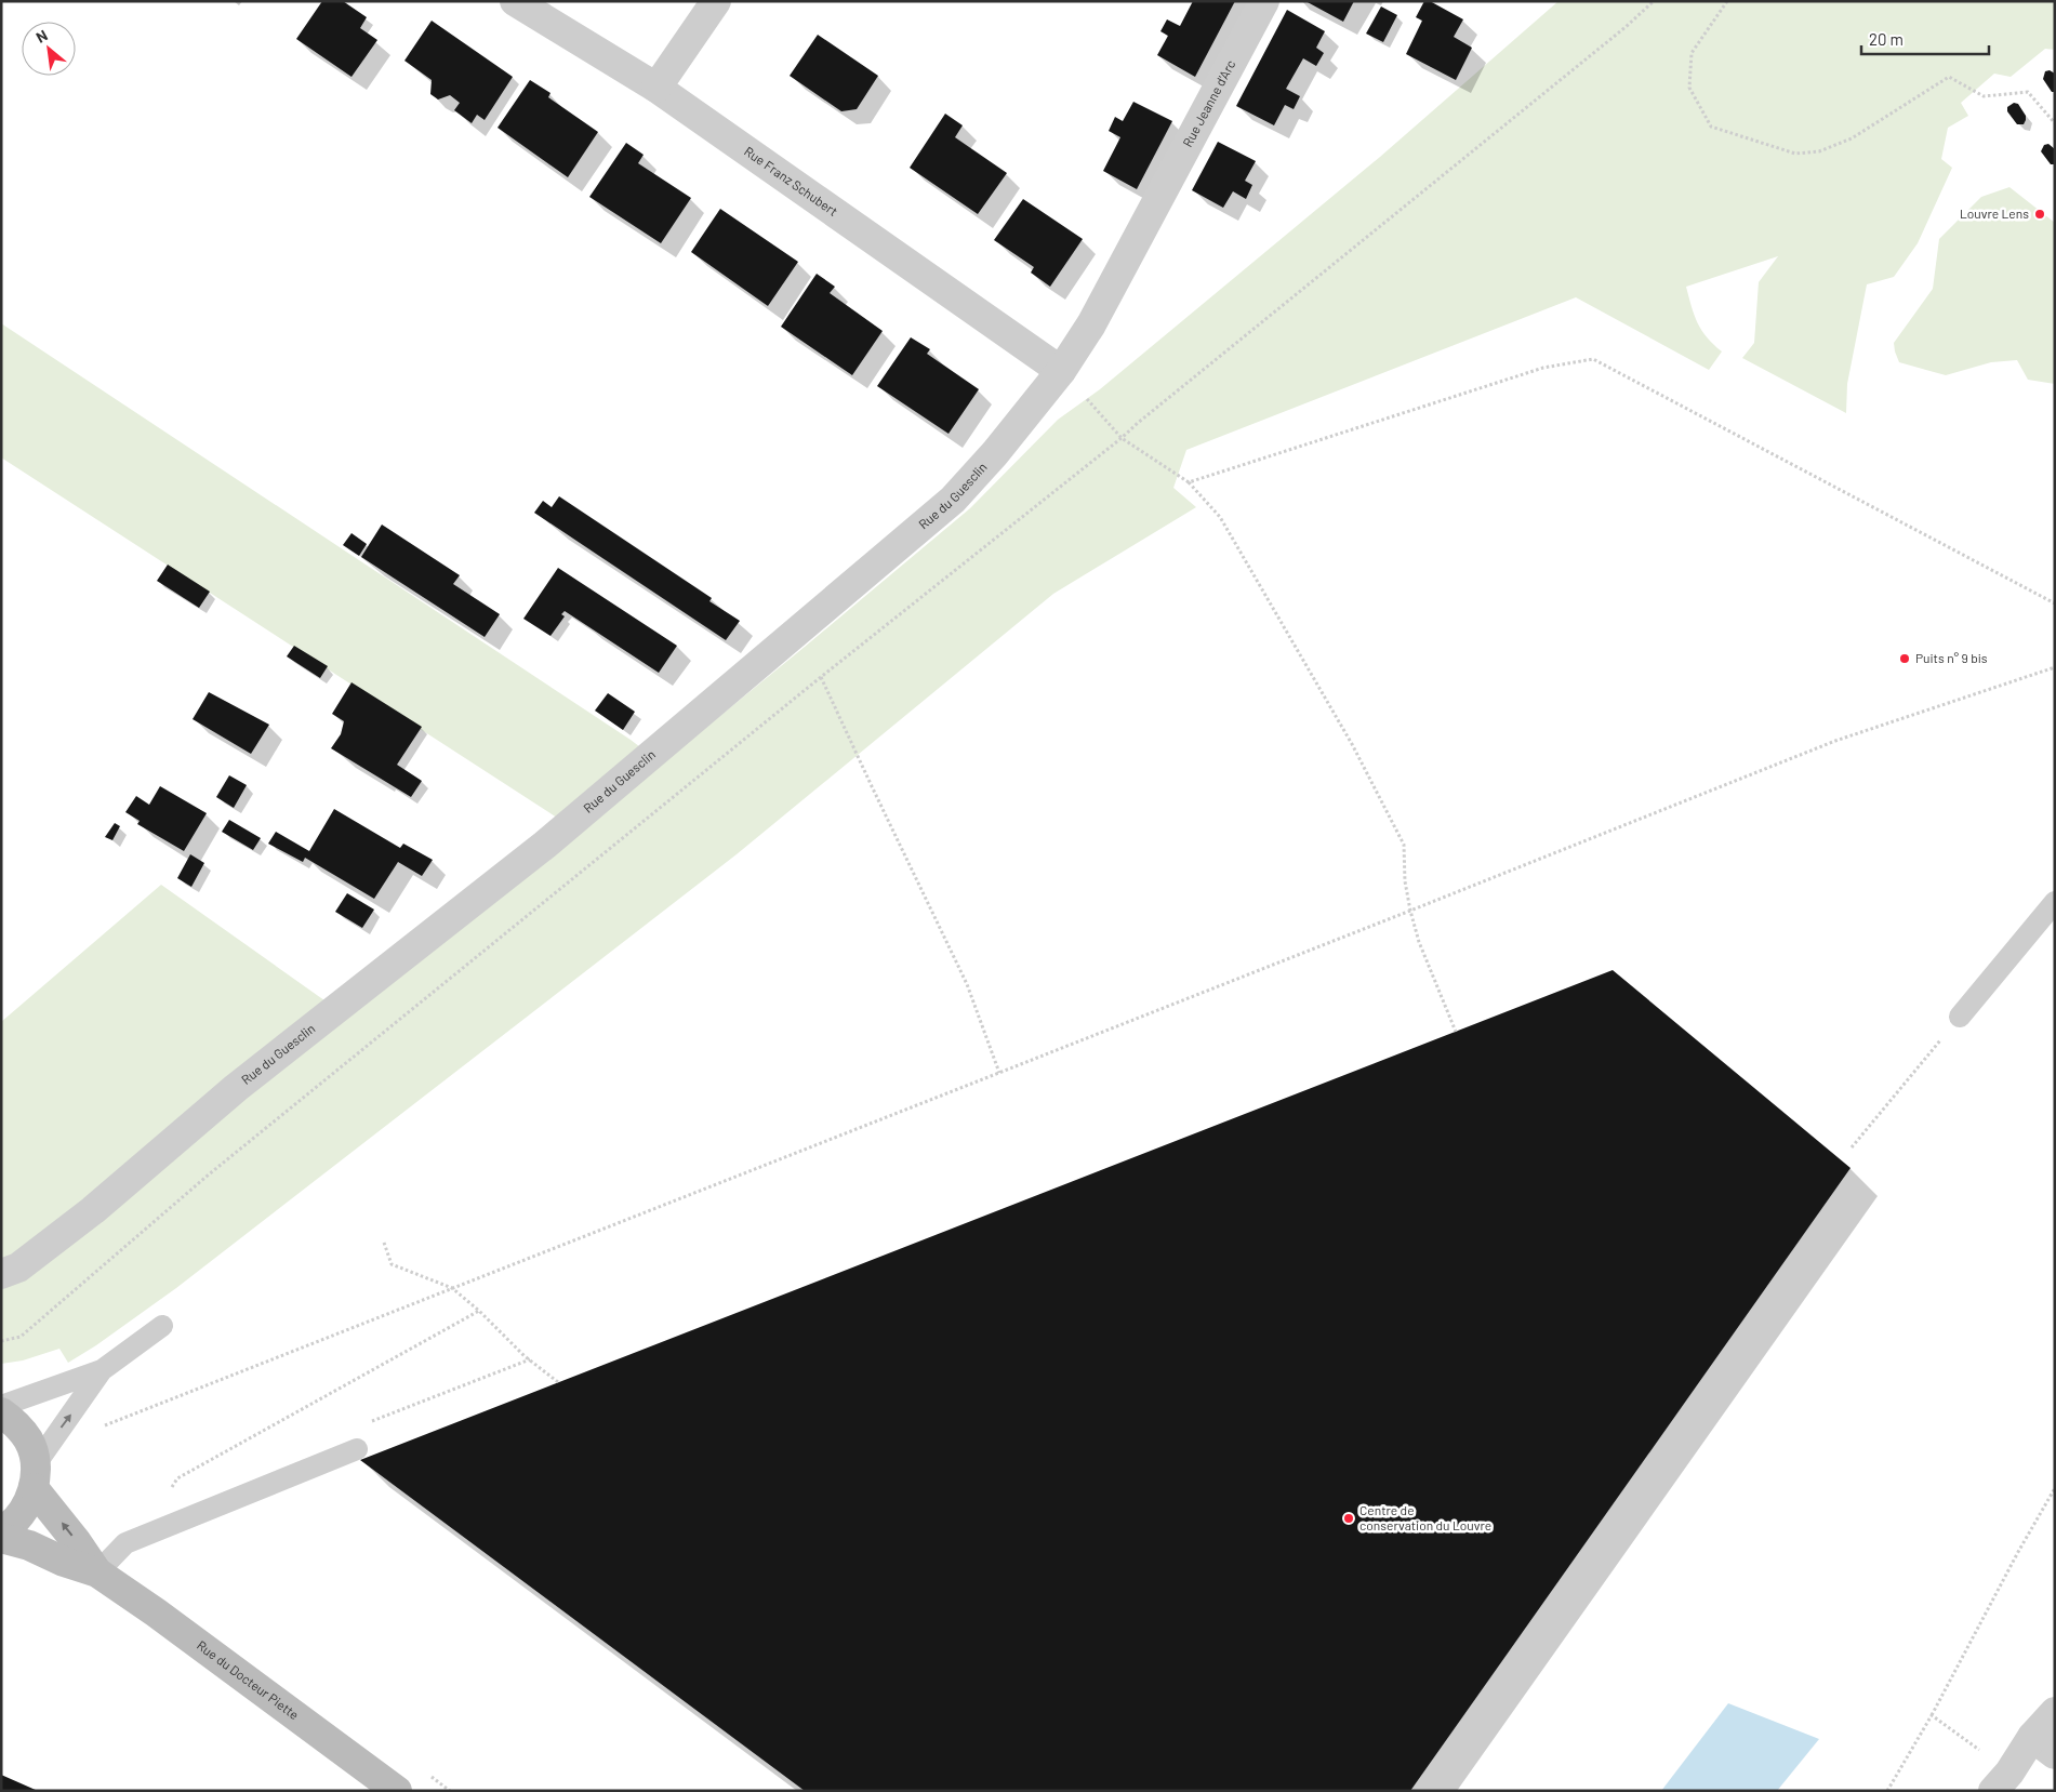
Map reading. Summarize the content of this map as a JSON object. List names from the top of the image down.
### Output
{
  "streets": {
    "street": [
      "Rue Jeanne d'Arc",
      "Rue Franz Schubert",
      "Rue du Guesclin",
      "Rue du Docteur Piette"
    ]
  },
  "crossings": [
    ["Rue Jeanne d'Arc", "Rue du Guesclin"],
    ["Rue Franz Schubert", "Rue du Guesclin"]
  ],
  "places": ["Louvre Lens", "Puits n° 9 bis", "Centre de conservation du Louvre"],
  "scale_bar": "20 m",
  "north": "top left"
}
